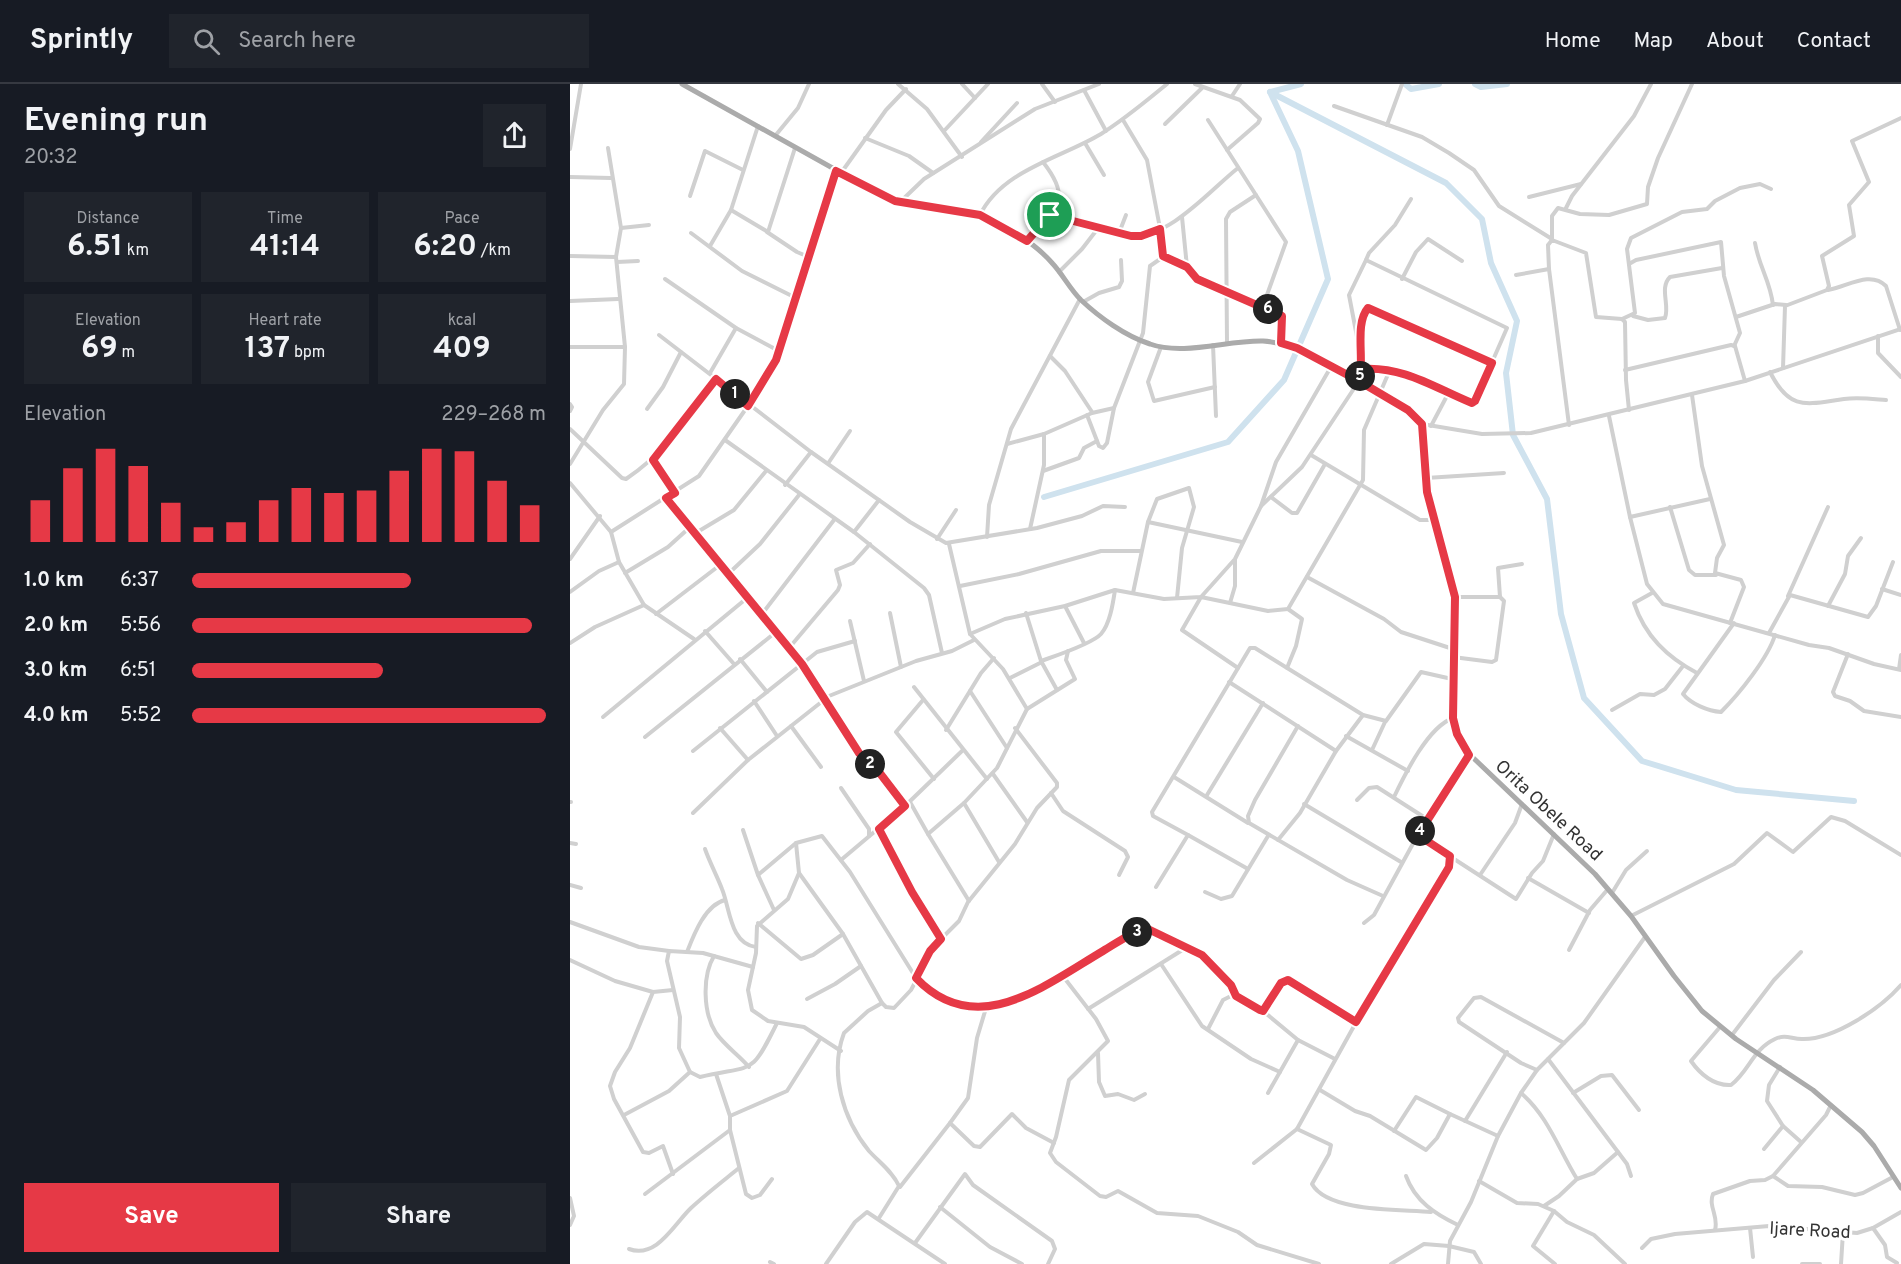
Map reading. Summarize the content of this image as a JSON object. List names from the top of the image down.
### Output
{
  "streets": {
    "main road": ["Orita Obele Road"],
    "street": ["Ijare Road"]
  },
  "page": {
    "header": "Sprintly",
    "search": "Search here",
    "nav": [
      "Home",
      "Map",
      "About",
      "Contact"
    ],
    "heading": ["Evening run", "20:32"],
    "stats": [
      ["Distance", "6.51 km"],
      ["Time", "41:14"],
      ["Pace", "6:20 /km"],
      ["Elevation", "69 m"],
      ["Heart rate", "137 bpm"],
      ["kcal", "409"]
    ],
    "pins": [
      "6",
      "5",
      "1",
      "2",
      "4",
      "3"
    ],
    "chart": ["Elevation", "229–268 m"],
    "list": [
      {
        "name": "1.0 km",
        "note": "6:37"
      },
      {
        "name": "2.0 km",
        "note": "5:56"
      },
      {
        "name": "3.0 km",
        "note": "6:51"
      },
      {
        "name": "4.0 km",
        "note": "5:52"
      }
    ],
    "buttons": ["Save", "Share"]
  }
}
